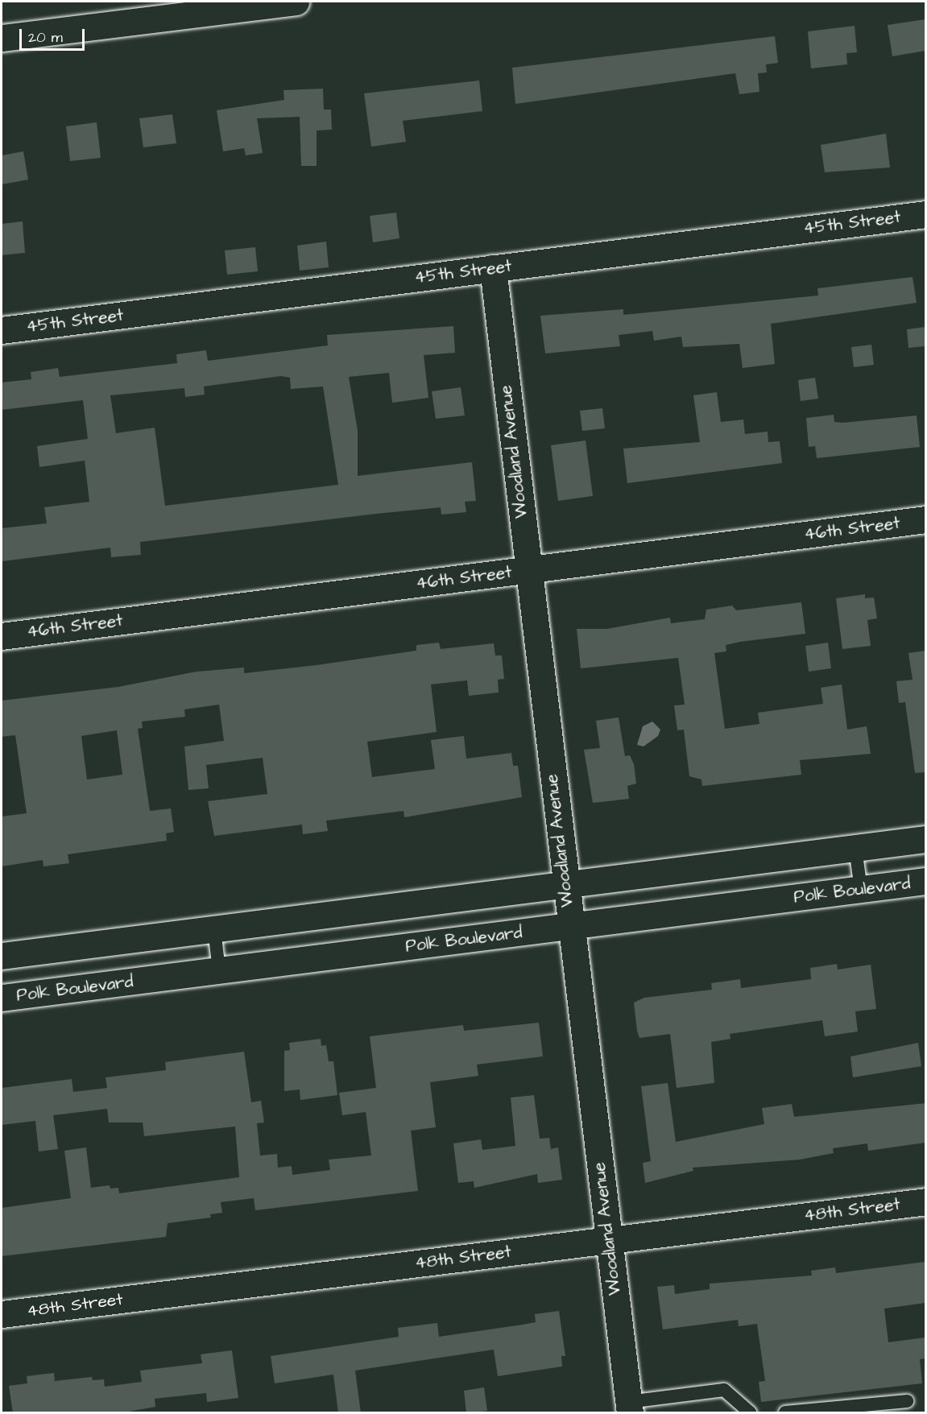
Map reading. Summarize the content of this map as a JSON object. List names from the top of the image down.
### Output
{
  "streets": {
    "street": [
      "45th Street",
      "Woodland Avenue",
      "46th Street",
      "Polk Boulevard",
      "48th Street"
    ]
  },
  "crossings": [
    ["45th Street", "Woodland Avenue"],
    ["Woodland Avenue", "46th Street"],
    ["Woodland Avenue", "Polk Boulevard"],
    ["Woodland Avenue", "48th Street"]
  ],
  "scale_bar": "20 m"
}
